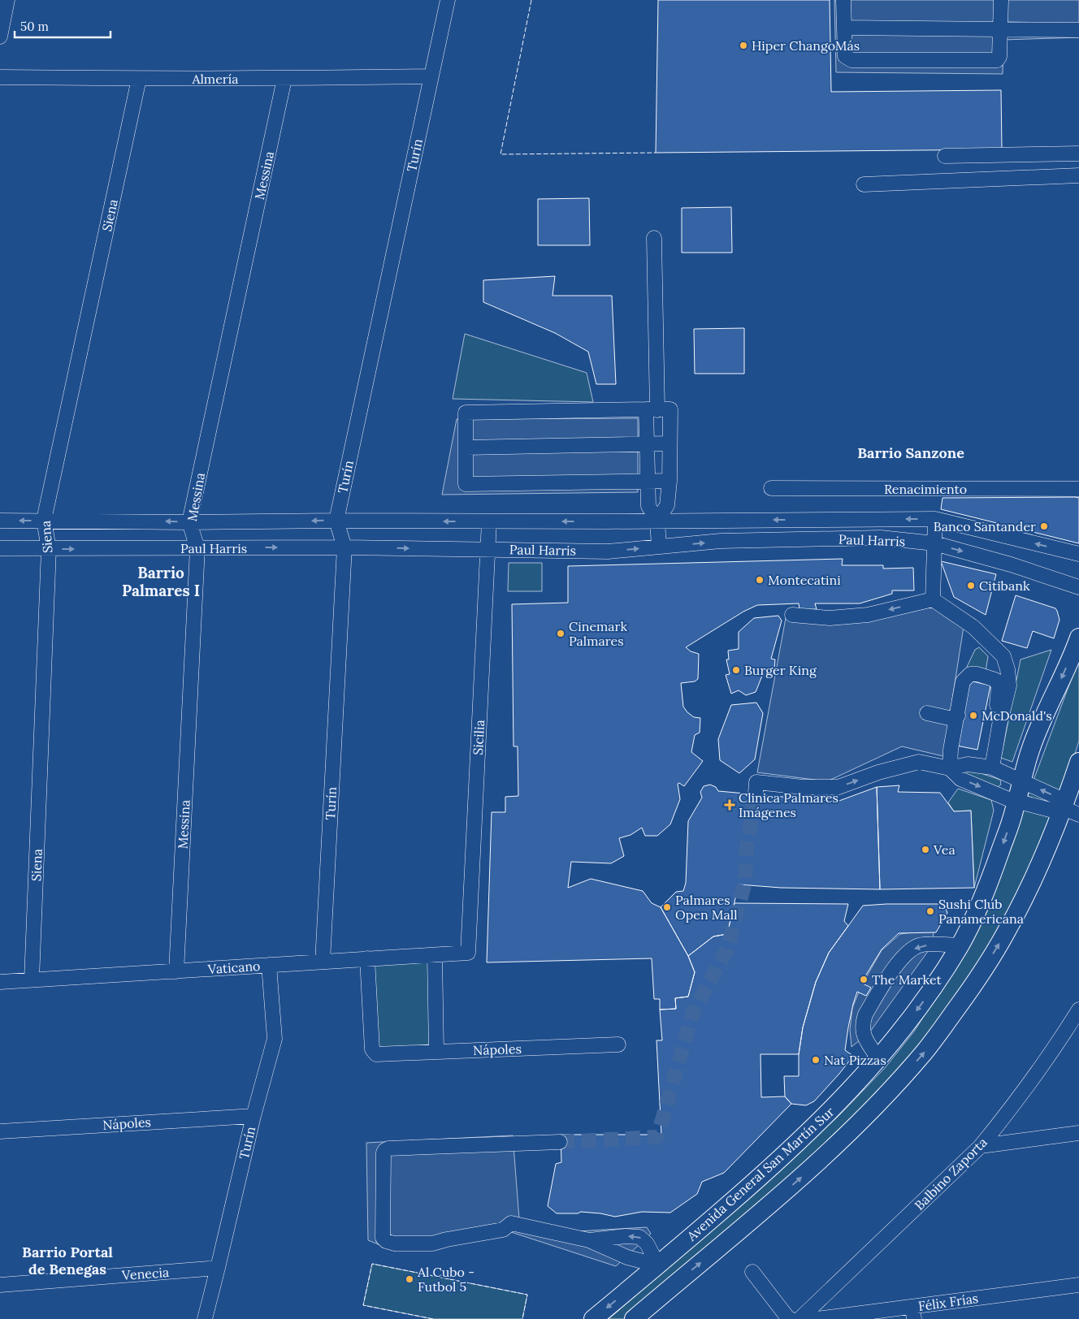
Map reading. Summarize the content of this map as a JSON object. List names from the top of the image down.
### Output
{
  "streets": {
    "main road": ["Avenida General San Martín Sur"],
    "street": [
      "Almería",
      "Turín",
      "Messina",
      "Siena",
      "Renacimiento",
      "Paul Harris",
      "Sicilia",
      "Vaticano",
      "Nápoles",
      "Balbino Zaporta",
      "Venecia",
      "Félix Frías"
    ]
  },
  "crossings": [
    ["Almería", "Turín"],
    ["Almería", "Messina"],
    ["Almería", "Siena"],
    ["Turín", "Paul Harris"],
    ["Turín", "Vaticano"],
    ["Turín", "Nápoles"],
    ["Turín", "Venecia"],
    ["Messina", "Paul Harris"],
    ["Messina", "Vaticano"],
    ["Siena", "Paul Harris"],
    ["Siena", "Vaticano"],
    ["Paul Harris", "Sicilia"],
    ["Sicilia", "Vaticano"],
    ["Vaticano", "Nápoles"]
  ],
  "districts": ["Barrio Sanzone", "Barrio Palmares I", "Barrio Portal de Benegas"],
  "places": {
    "other": [
      "Hiper ChangoMás",
      "Banco Santander",
      "Montecatini",
      "Citibank",
      "Cinemark Palmares",
      "Burger King",
      "McDonald's",
      "Vea",
      "Palmares Open Mall",
      "Sushi Club Panamericana",
      "The Market",
      "Nat Pizzas",
      "Al Cubo - Futbol 5"
    ],
    "health": ["Clinica Palmares Imágenes"]
  },
  "scale_bar": "50 m"
}
